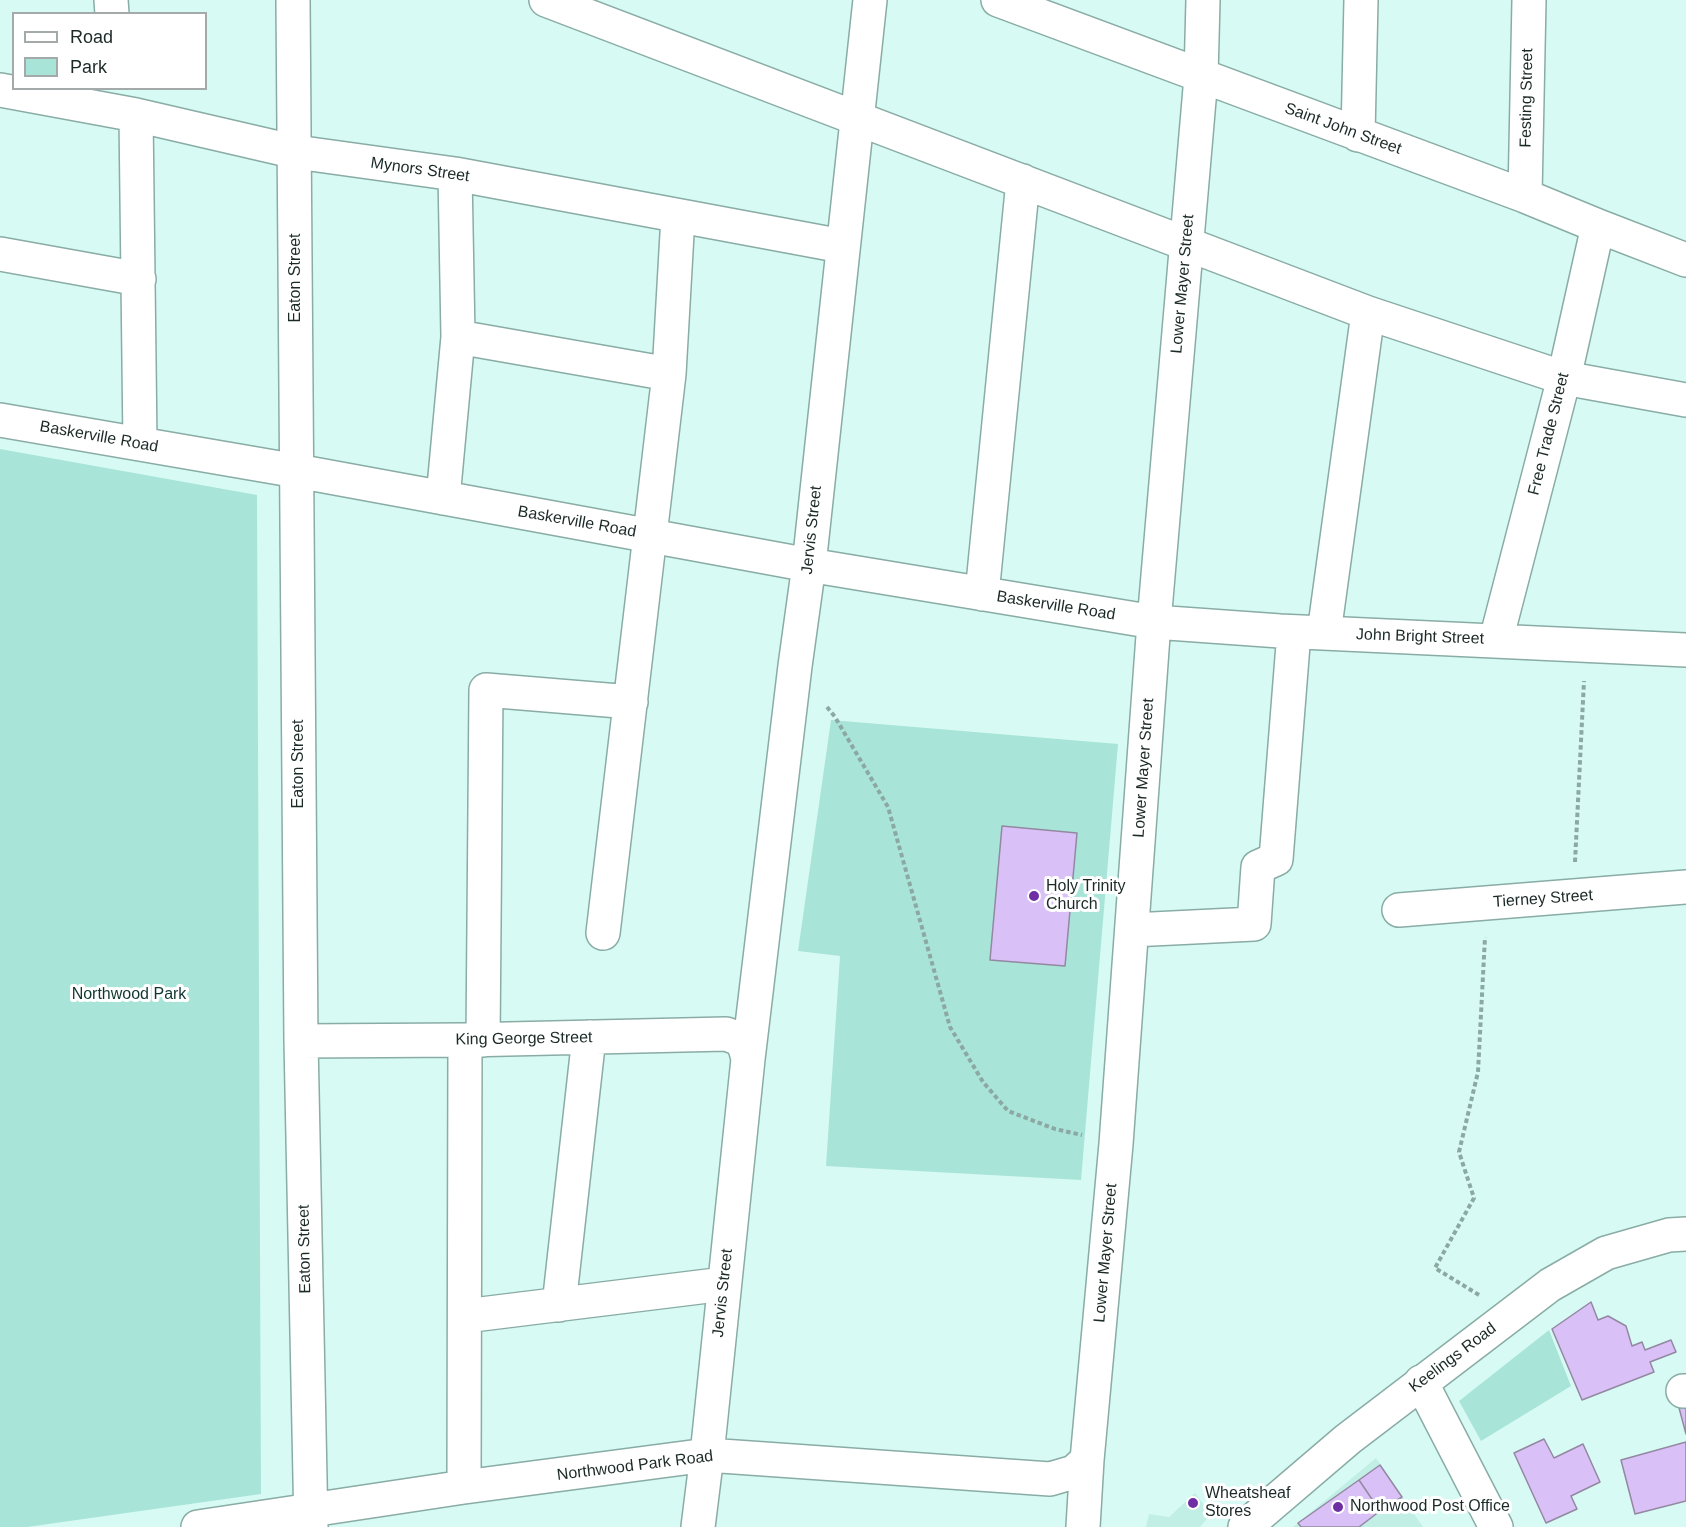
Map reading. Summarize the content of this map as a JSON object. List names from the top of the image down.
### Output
{
  "streets": {
    "street": [
      "Festing Street",
      "Saint John Street",
      "Mynors Street",
      "Eaton Street",
      "Lower Mayer Street",
      "Free Trade Street",
      "Baskerville Road",
      "Jervis Street",
      "John Bright Street",
      "Tierney Street",
      "King George Street",
      "Keelings Road",
      "Northwood Park Road"
    ]
  },
  "crossings": [
    ["Festing Street", "Saint John Street"],
    ["Saint John Street", "Lower Mayer Street"],
    ["Saint John Street", "Free Trade Street"],
    ["Mynors Street", "Eaton Street"],
    ["Mynors Street", "Jervis Street"],
    ["Eaton Street", "Baskerville Road"],
    ["Eaton Street", "King George Street"],
    ["Eaton Street", "Northwood Park Road"],
    ["Lower Mayer Street", "Baskerville Road"],
    ["Lower Mayer Street", "John Bright Street"],
    ["Lower Mayer Street", "Northwood Park Road"],
    ["Free Trade Street", "John Bright Street"],
    ["Baskerville Road", "Jervis Street"],
    ["Baskerville Road", "John Bright Street"],
    ["Jervis Street", "King George Street"],
    ["Jervis Street", "Northwood Park Road"]
  ],
  "parks": ["Northwood Park"],
  "places": ["Holy Trinity Church", "Wheatsheaf Stores", "Northwood Post Office"],
  "legend": ["Road", "Park"]
}
